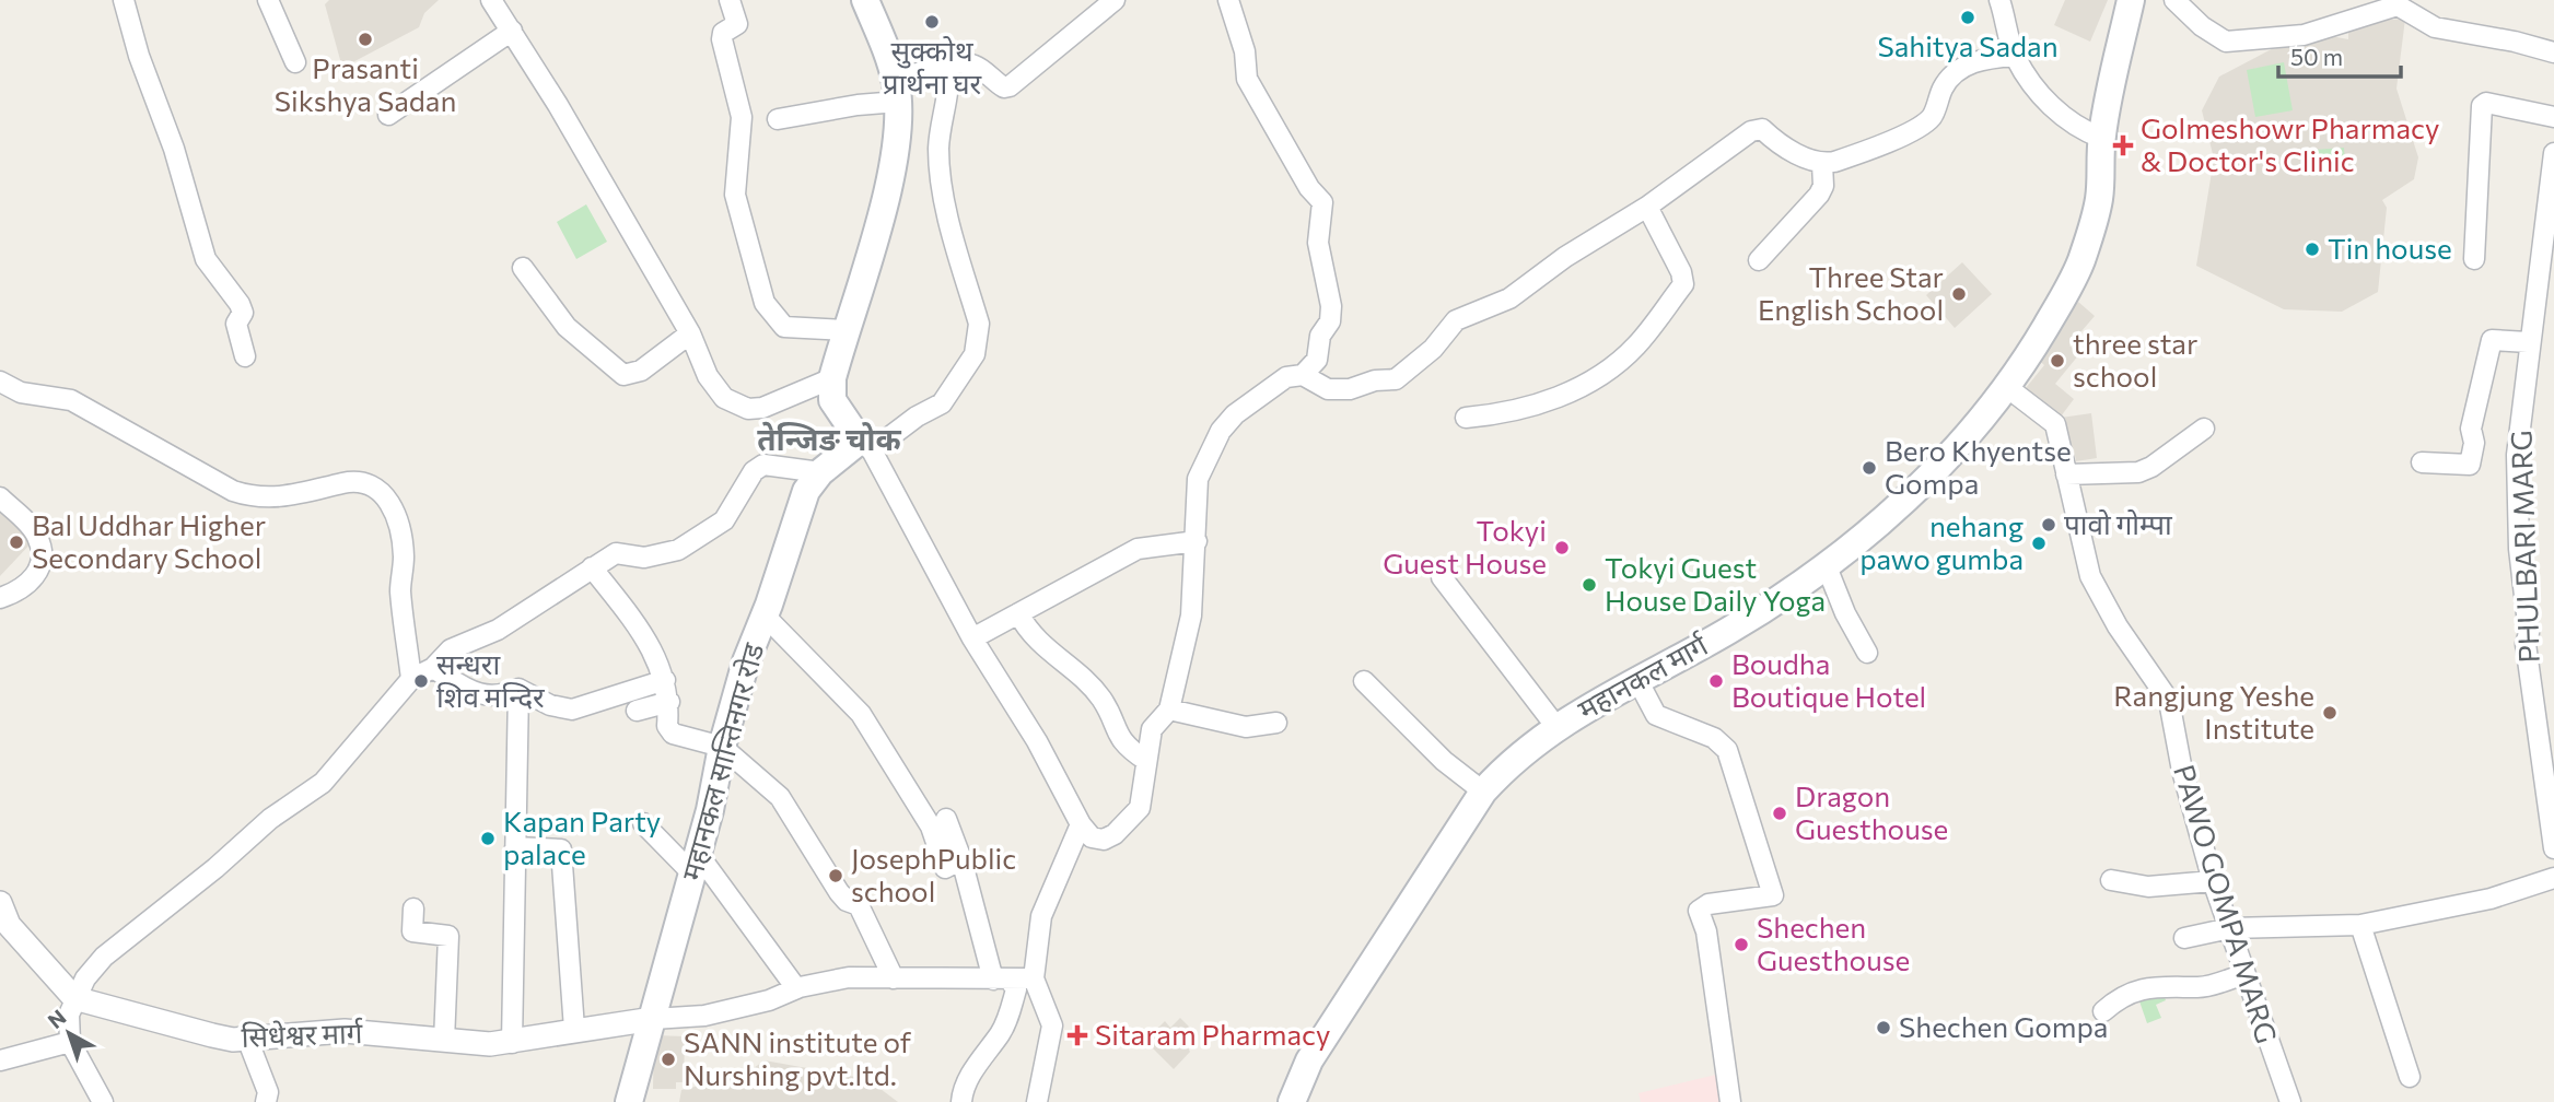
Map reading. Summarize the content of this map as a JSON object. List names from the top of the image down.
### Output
{
  "streets": {
    "main road": ["महानकल मार्ग", "महानकल सान्तिनगर रोड"],
    "street": ["PHULBARI MARG", "PAWO GOMPA MARG", "सिधेश्वर मार्ग"]
  },
  "crossings": [
    ["महानकल मार्ग", "PAWO GOMPA MARG"],
    ["महानकल सान्तिनगर रोड", "सिधेश्वर मार्ग"]
  ],
  "districts": ["तेन्जिङ चोक"],
  "places": {
    "other": [
      "Sahitya Sadan",
      "सुक्कोथ प्रार्थना घर",
      "Prasanti Sikshya Sadan",
      "Tin house",
      "Three Star English School",
      "three star school",
      "Bero Khyentse Gompa",
      "पावो गोम्पा",
      "Bal Uddhar Higher Secondary School",
      "nehang pawo gumba",
      "Tokyi Guest House",
      "Tokyi Guest House Daily Yoga",
      "सन्धरा शिव मन्दिर",
      "Boudha Boutique Hotel",
      "Rangjung Yeshe Institute",
      "Dragon Guesthouse",
      "Kapan Party palace",
      "JosephPublic school",
      "Shechen Guesthouse",
      "Shechen Gompa",
      "SANN institute of Nurshing pvt.ltd."
    ],
    "health": ["Golmeshowr Pharmacy & Doctor's Clinic", "Sitaram Pharmacy"]
  },
  "scale_bar": "50 m",
  "north": "top left"
}
